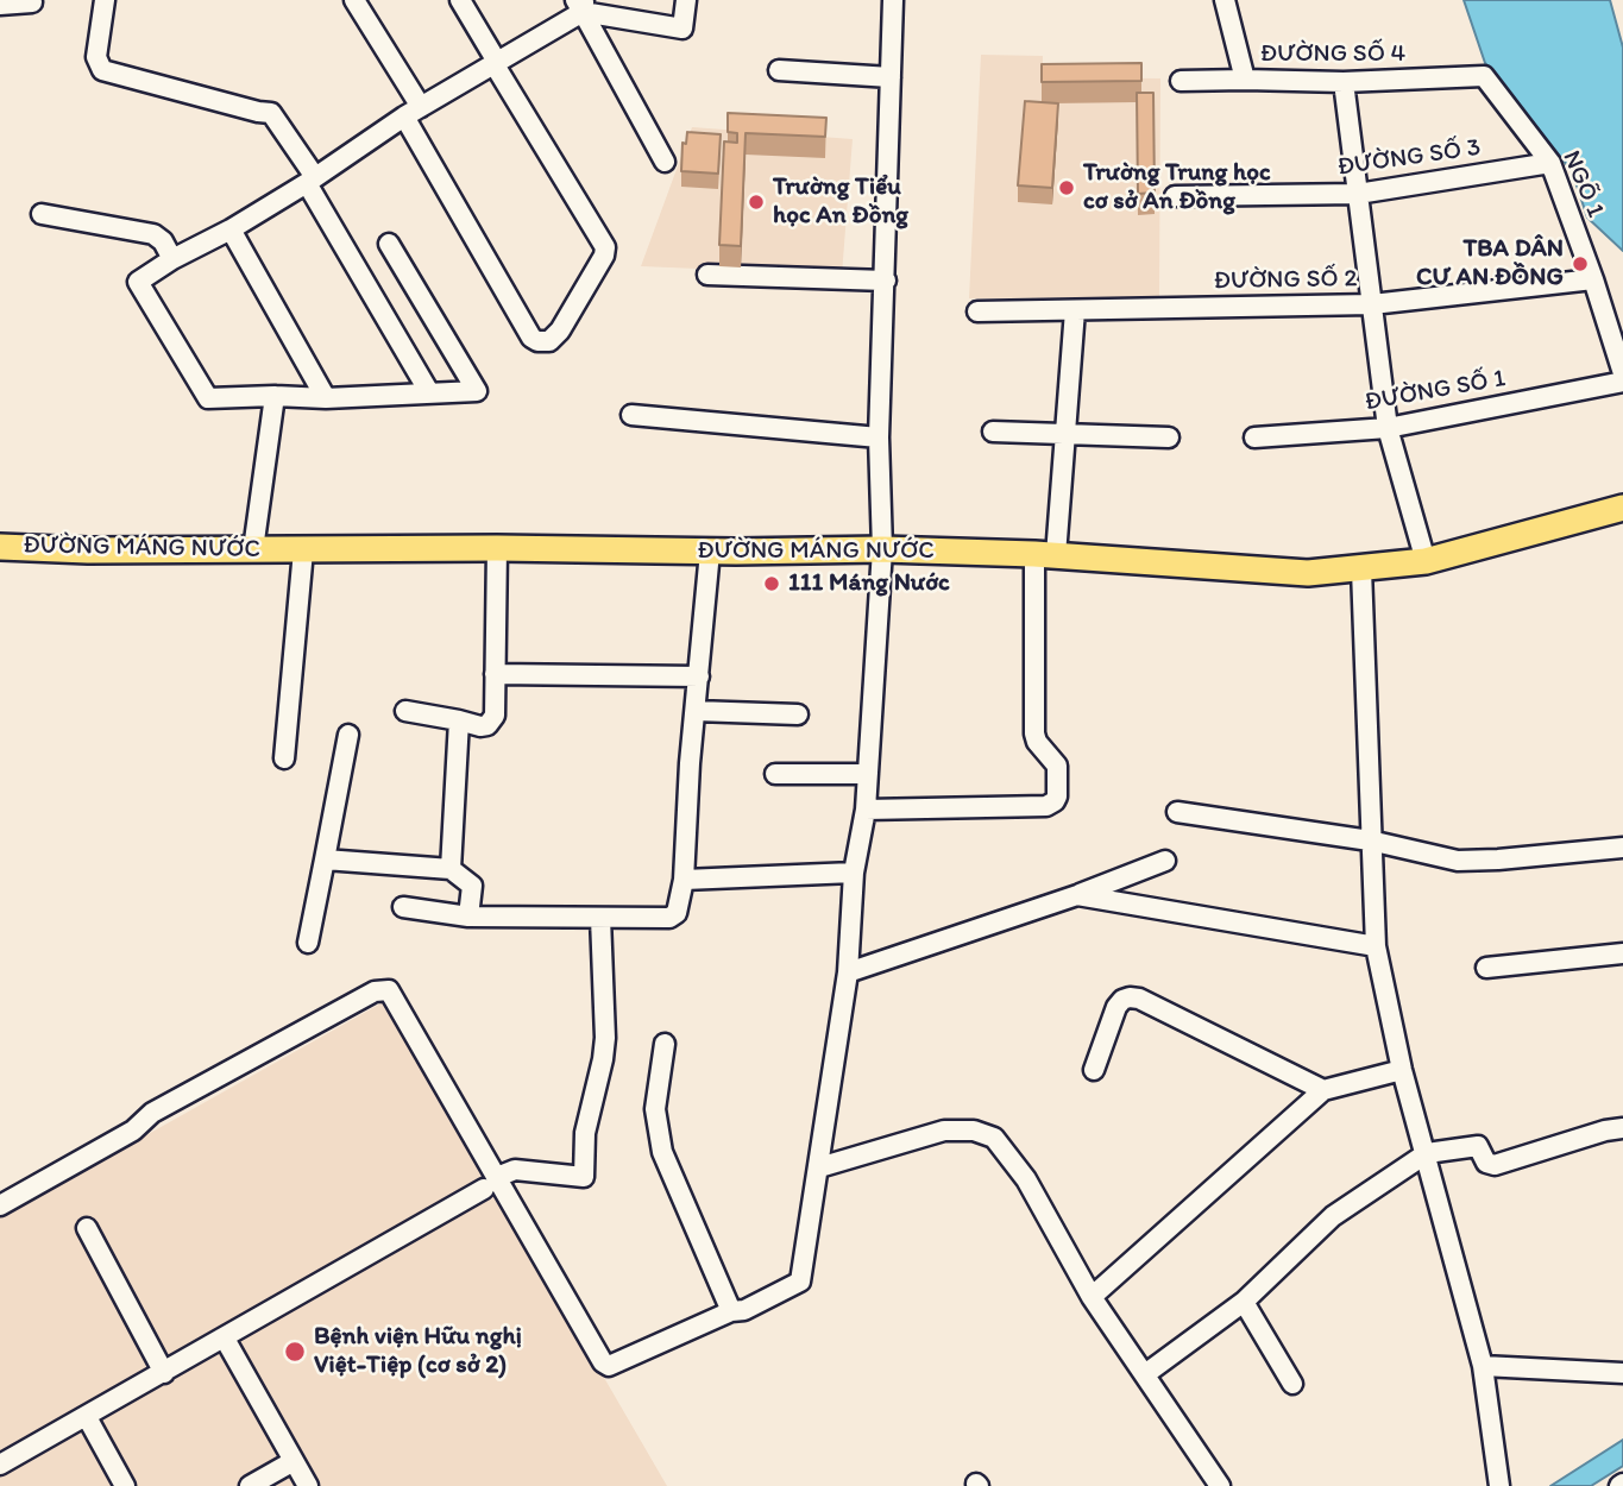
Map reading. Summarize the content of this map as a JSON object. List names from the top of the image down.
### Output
{
  "streets": {
    "main road": ["ĐƯỜNG MÁNG NƯỚC"],
    "street": [
      "ĐƯỜNG SỐ 4",
      "ĐƯỜNG SỐ 3",
      "NGÕ 1",
      "ĐƯỜNG SỐ 2",
      "ĐƯỜNG SỐ 1"
    ]
  },
  "crossings": [
    ["ĐƯỜNG SỐ 4", "NGÕ 1"],
    ["ĐƯỜNG SỐ 3", "NGÕ 1"],
    ["NGÕ 1", "ĐƯỜNG SỐ 2"]
  ],
  "places": [
    "Trường Trung học cơ sở An Đồng",
    "Trường Tiểu học An Đồng",
    "TBA DÂN CƯ AN ĐỒNG",
    "111 Máng Nước",
    "Bệnh viện Hữu nghị Việt-Tiệp (cơ sở 2)"
  ]
}
